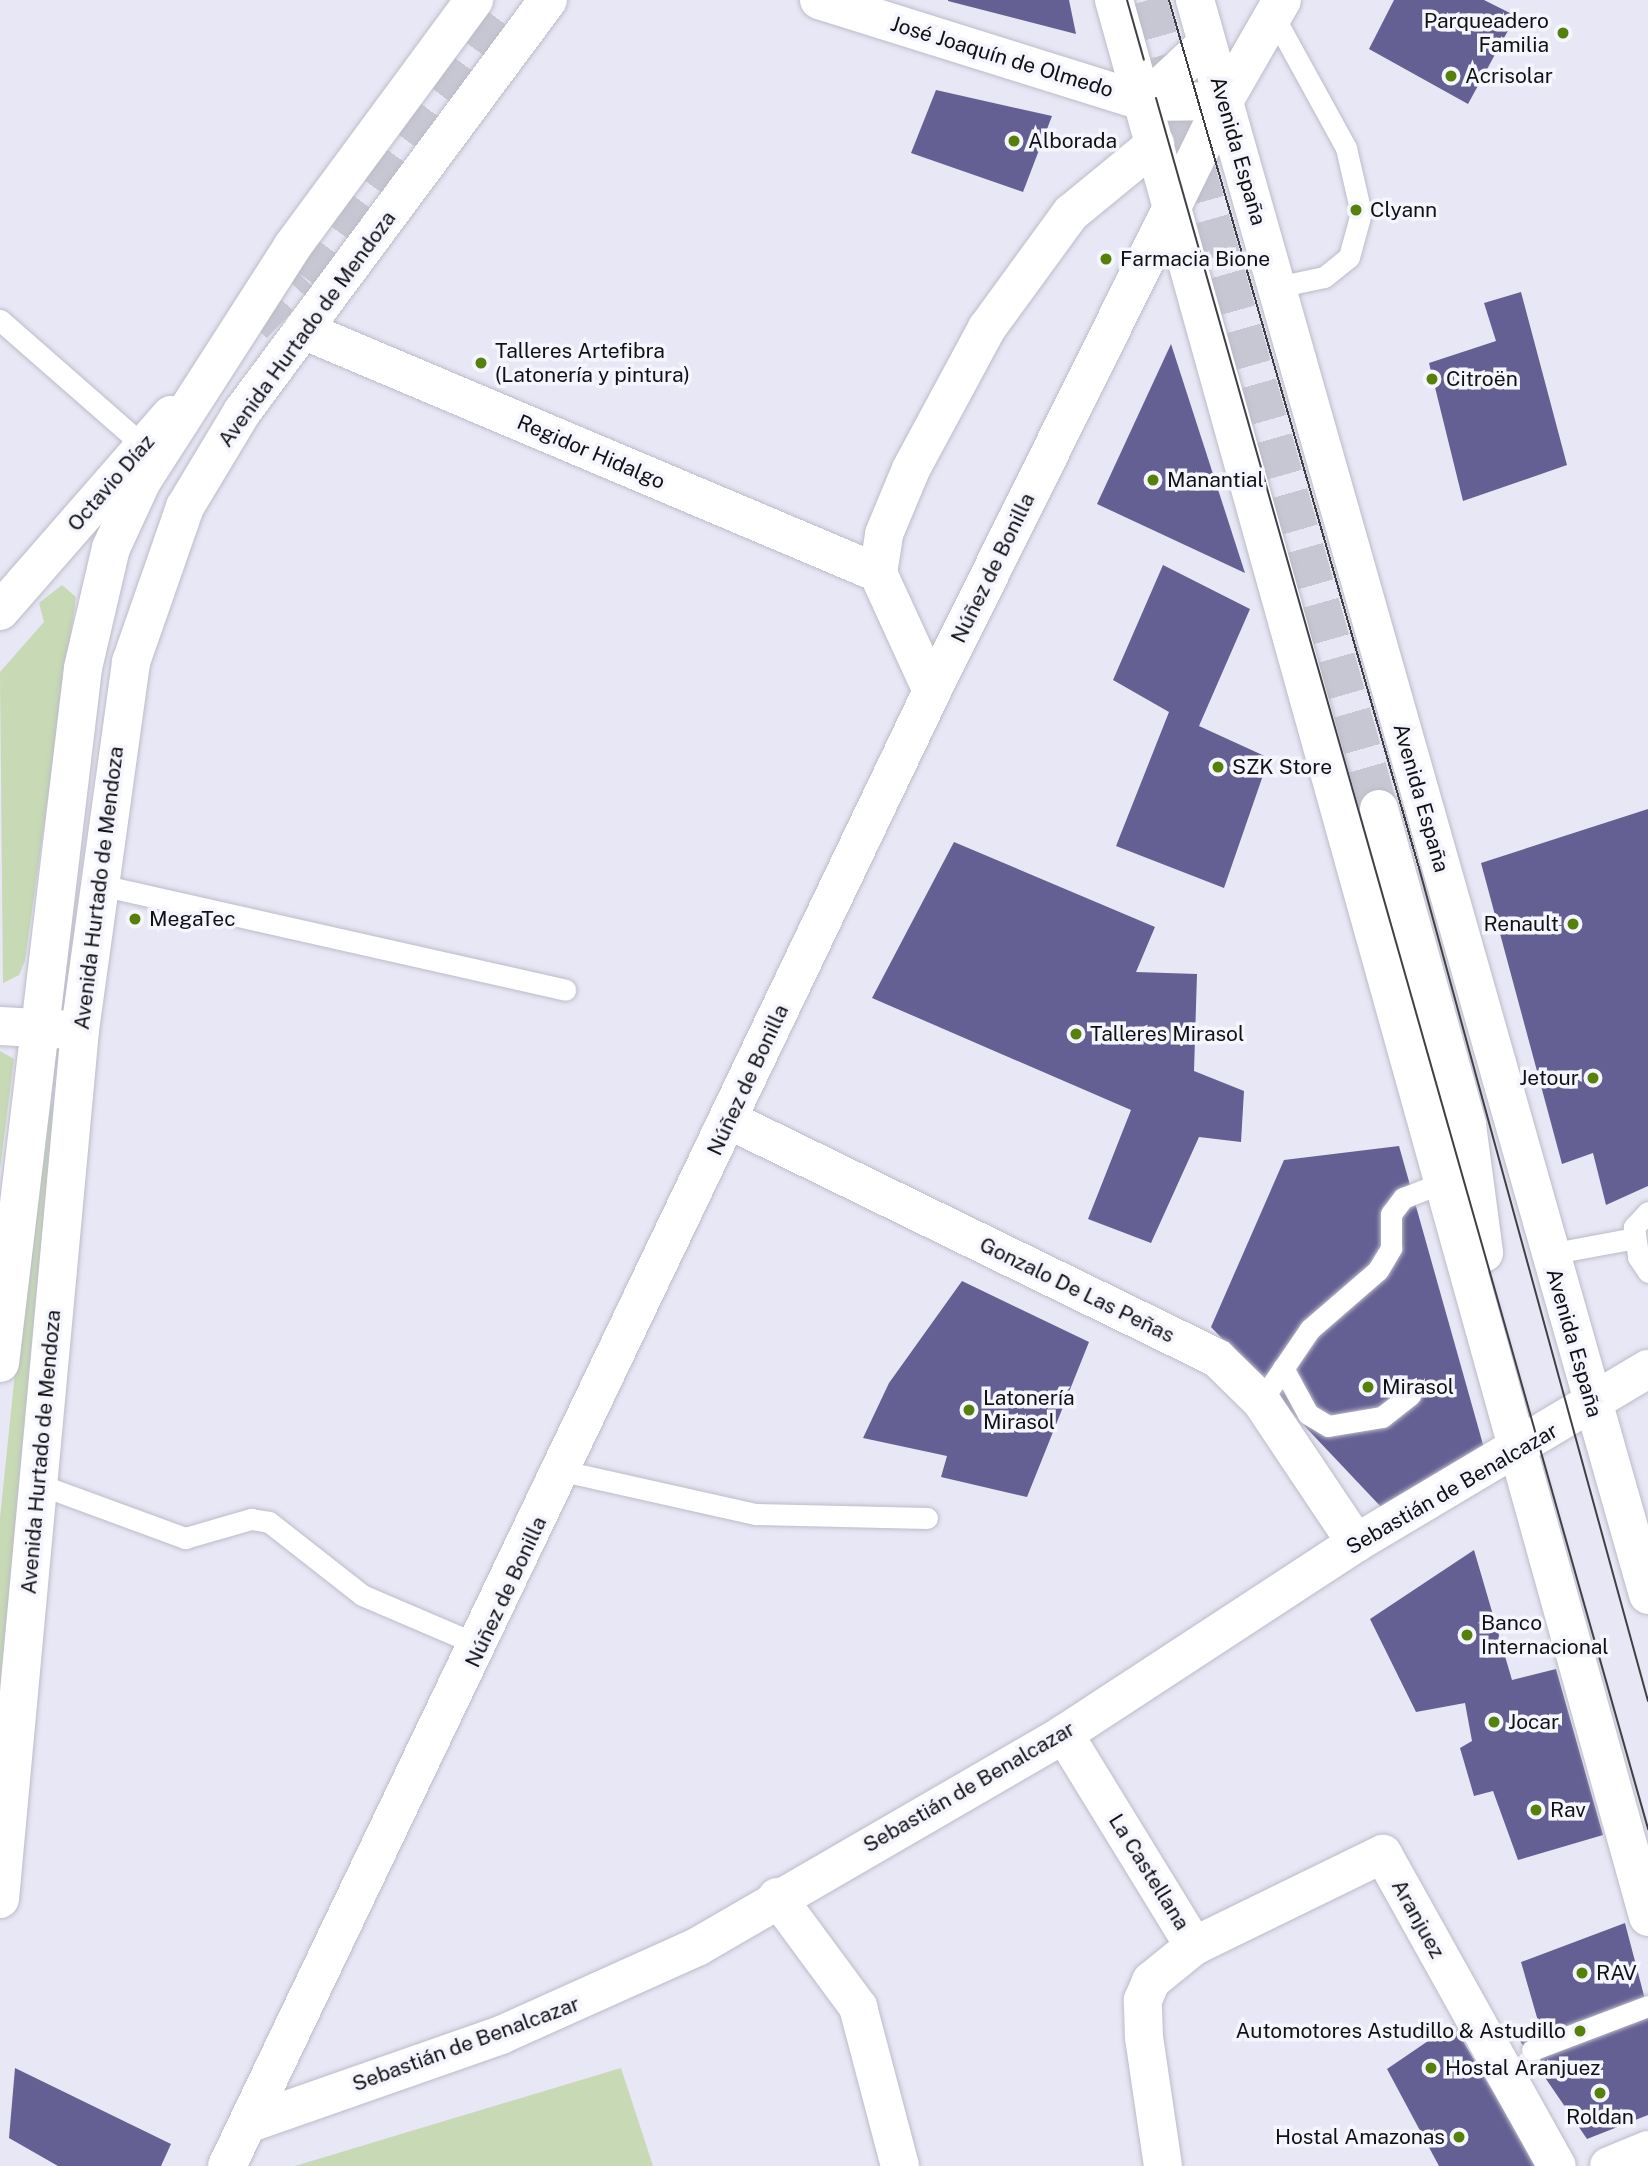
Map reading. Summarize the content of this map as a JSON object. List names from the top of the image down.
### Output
{
  "streets": {
    "street": [
      "José Joaquín de Olmedo",
      "Avenida España",
      "Avenida Hurtado de Mendoza",
      "Regidor Hidalgo",
      "Octavio Díaz",
      "Núñez de Bonilla",
      "Gonzalo De Las Peñas",
      "Sebastián de Benalcazar",
      "La Castellana",
      "Aranjuez"
    ]
  },
  "crossings": [
    ["José Joaquín de Olmedo", "Avenida España"],
    ["José Joaquín de Olmedo", "Núñez de Bonilla"],
    ["Avenida España", "Núñez de Bonilla"],
    ["Avenida España", "Sebastián de Benalcazar"],
    ["Avenida Hurtado de Mendoza", "Regidor Hidalgo"],
    ["Avenida Hurtado de Mendoza", "Octavio Díaz"],
    ["Núñez de Bonilla", "Gonzalo De Las Peñas"],
    ["Núñez de Bonilla", "Sebastián de Benalcazar"],
    ["Gonzalo De Las Peñas", "Sebastián de Benalcazar"],
    ["Sebastián de Benalcazar", "La Castellana"],
    ["La Castellana", "Aranjuez"]
  ],
  "places": [
    "Parqueadero Familia",
    "Acrisolar",
    "Alborada",
    "Clyann",
    "Farmacia Bione",
    "Talleres Artefibra (Latonería y pintura)",
    "Citroën",
    "Manantial",
    "SZK Store",
    "MegaTec",
    "Renault",
    "Talleres Mirasol",
    "Jetour",
    "Mirasol",
    "Latonería Mirasol",
    "Banco Internacional",
    "Jocar",
    "Rav",
    "RAV",
    "Automotores Astudillo & Astudillo",
    "Hostal Aranjuez",
    "Roldan",
    "Hostal Amazonas"
  ]
}
